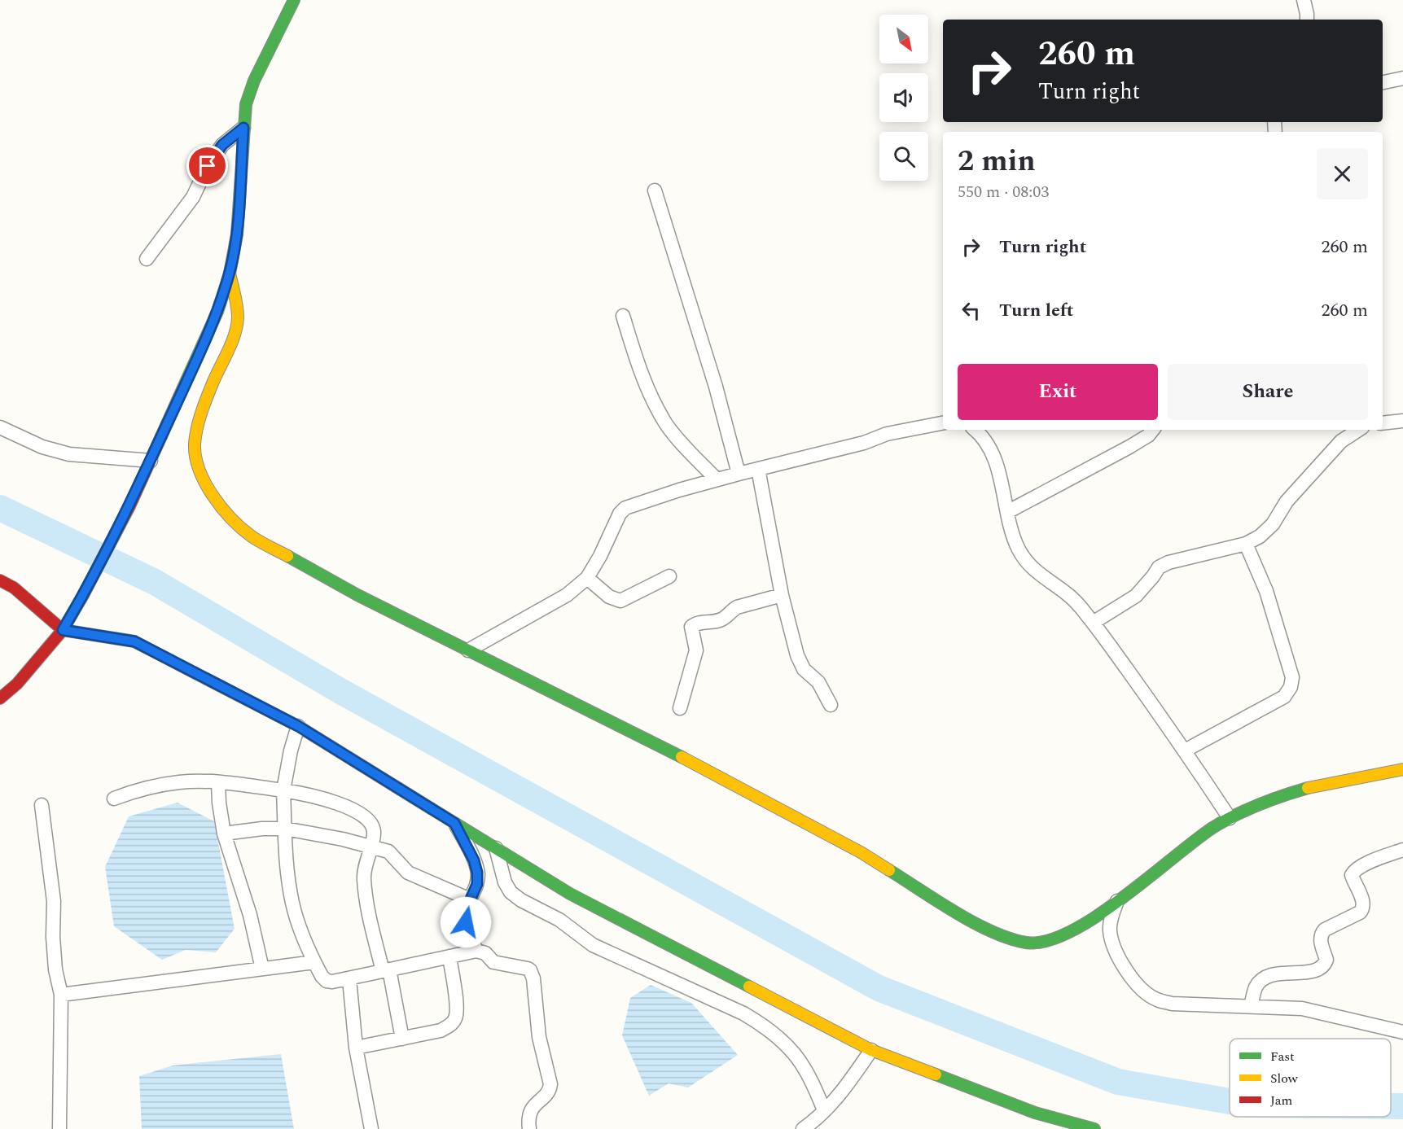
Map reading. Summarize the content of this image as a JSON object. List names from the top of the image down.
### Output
{
  "legend": ["Fast", "Slow", "Jam"],
  "north": "bottom right",
  "page": {
    "turn": ["260 m", "Turn right"],
    "heading": ["2 min", "550 m · 08:03"],
    "list": [
      {
        "name": "Turn right",
        "value": "260 m"
      },
      {
        "name": "Turn left",
        "value": "260 m"
      }
    ],
    "buttons": ["Exit", "Share"]
  }
}
